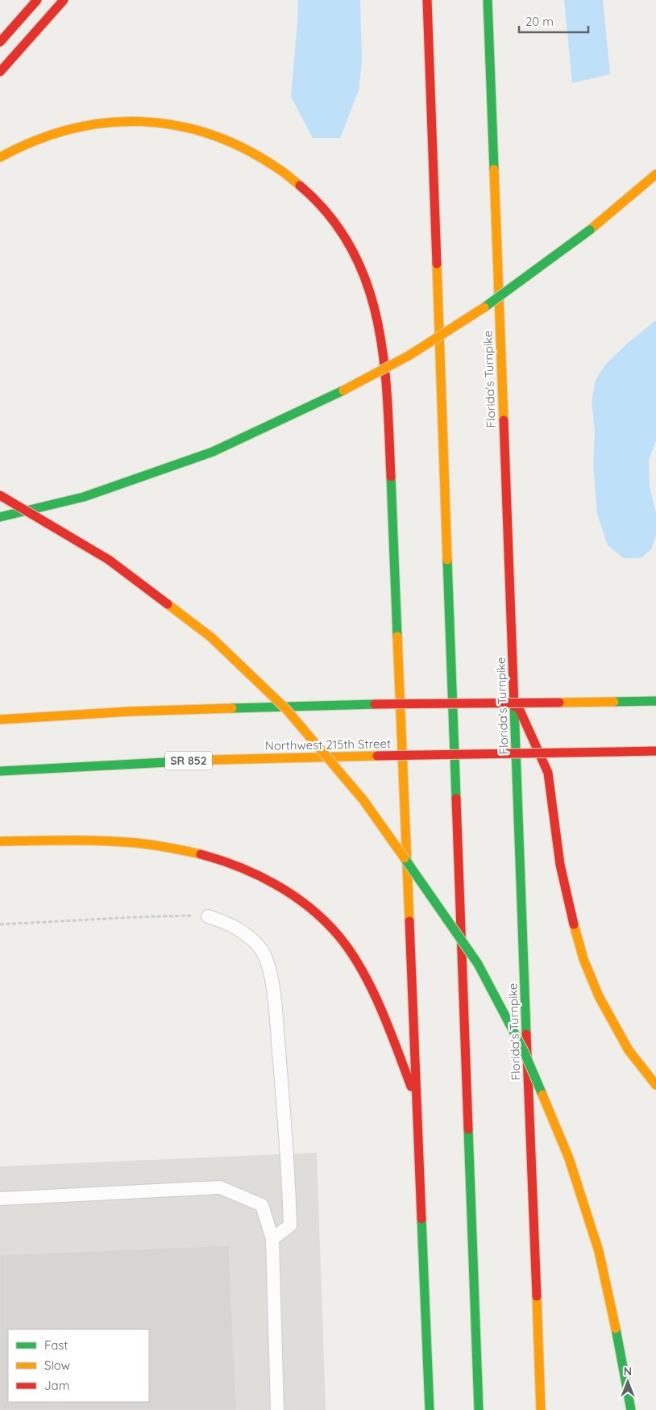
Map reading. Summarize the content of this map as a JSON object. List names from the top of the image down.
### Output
{
  "streets": {
    "main road": ["Florida's Turnpike", "Northwest 215th Street", "SR 852"]
  },
  "legend": ["Fast", "Slow", "Jam"],
  "scale_bar": "20 m",
  "north": "top"
}
